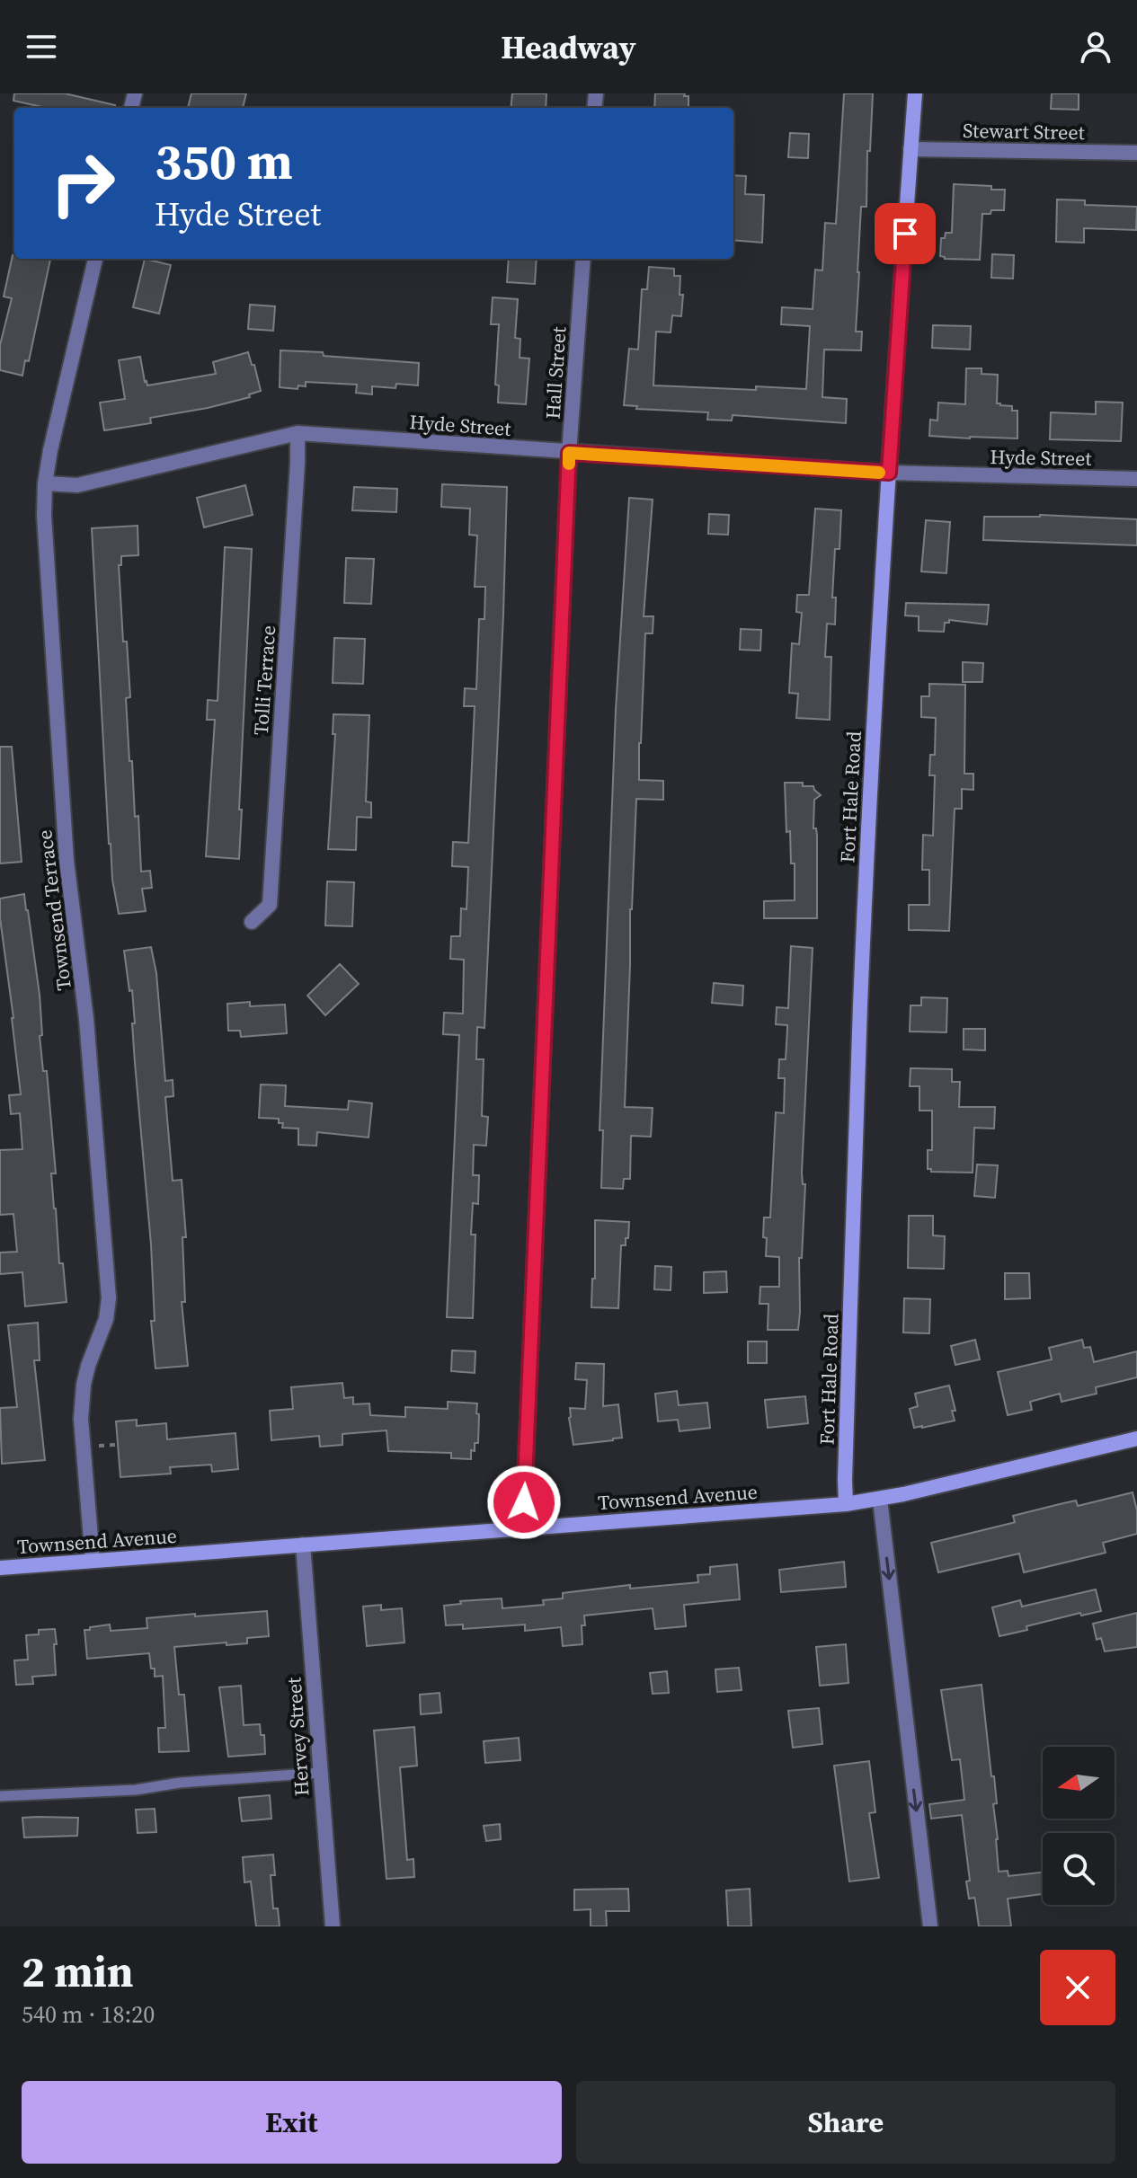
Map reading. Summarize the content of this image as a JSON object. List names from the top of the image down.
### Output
{
  "streets": {
    "street": [
      "Stewart Street",
      "Hall Street",
      "Hyde Street",
      "Tolli Terrace",
      "Fort Hale Road",
      "Townsend Terrace",
      "Townsend Avenue",
      "Hervey Street"
    ]
  },
  "crossings": [
    ["Stewart Street", "Fort Hale Road"],
    ["Hall Street", "Hyde Street"],
    ["Hall Street", "Townsend Avenue"],
    ["Hyde Street", "Tolli Terrace"],
    ["Hyde Street", "Fort Hale Road"],
    ["Hyde Street", "Townsend Terrace"],
    ["Fort Hale Road", "Townsend Avenue"],
    ["Townsend Terrace", "Townsend Avenue"],
    ["Townsend Avenue", "Hervey Street"]
  ],
  "north": "left",
  "page": {
    "header": "Headway",
    "turn": ["350 m", "Hyde Street"],
    "heading": ["2 min", "540 m · 18:20"],
    "buttons": ["Exit", "Share"]
  }
}
